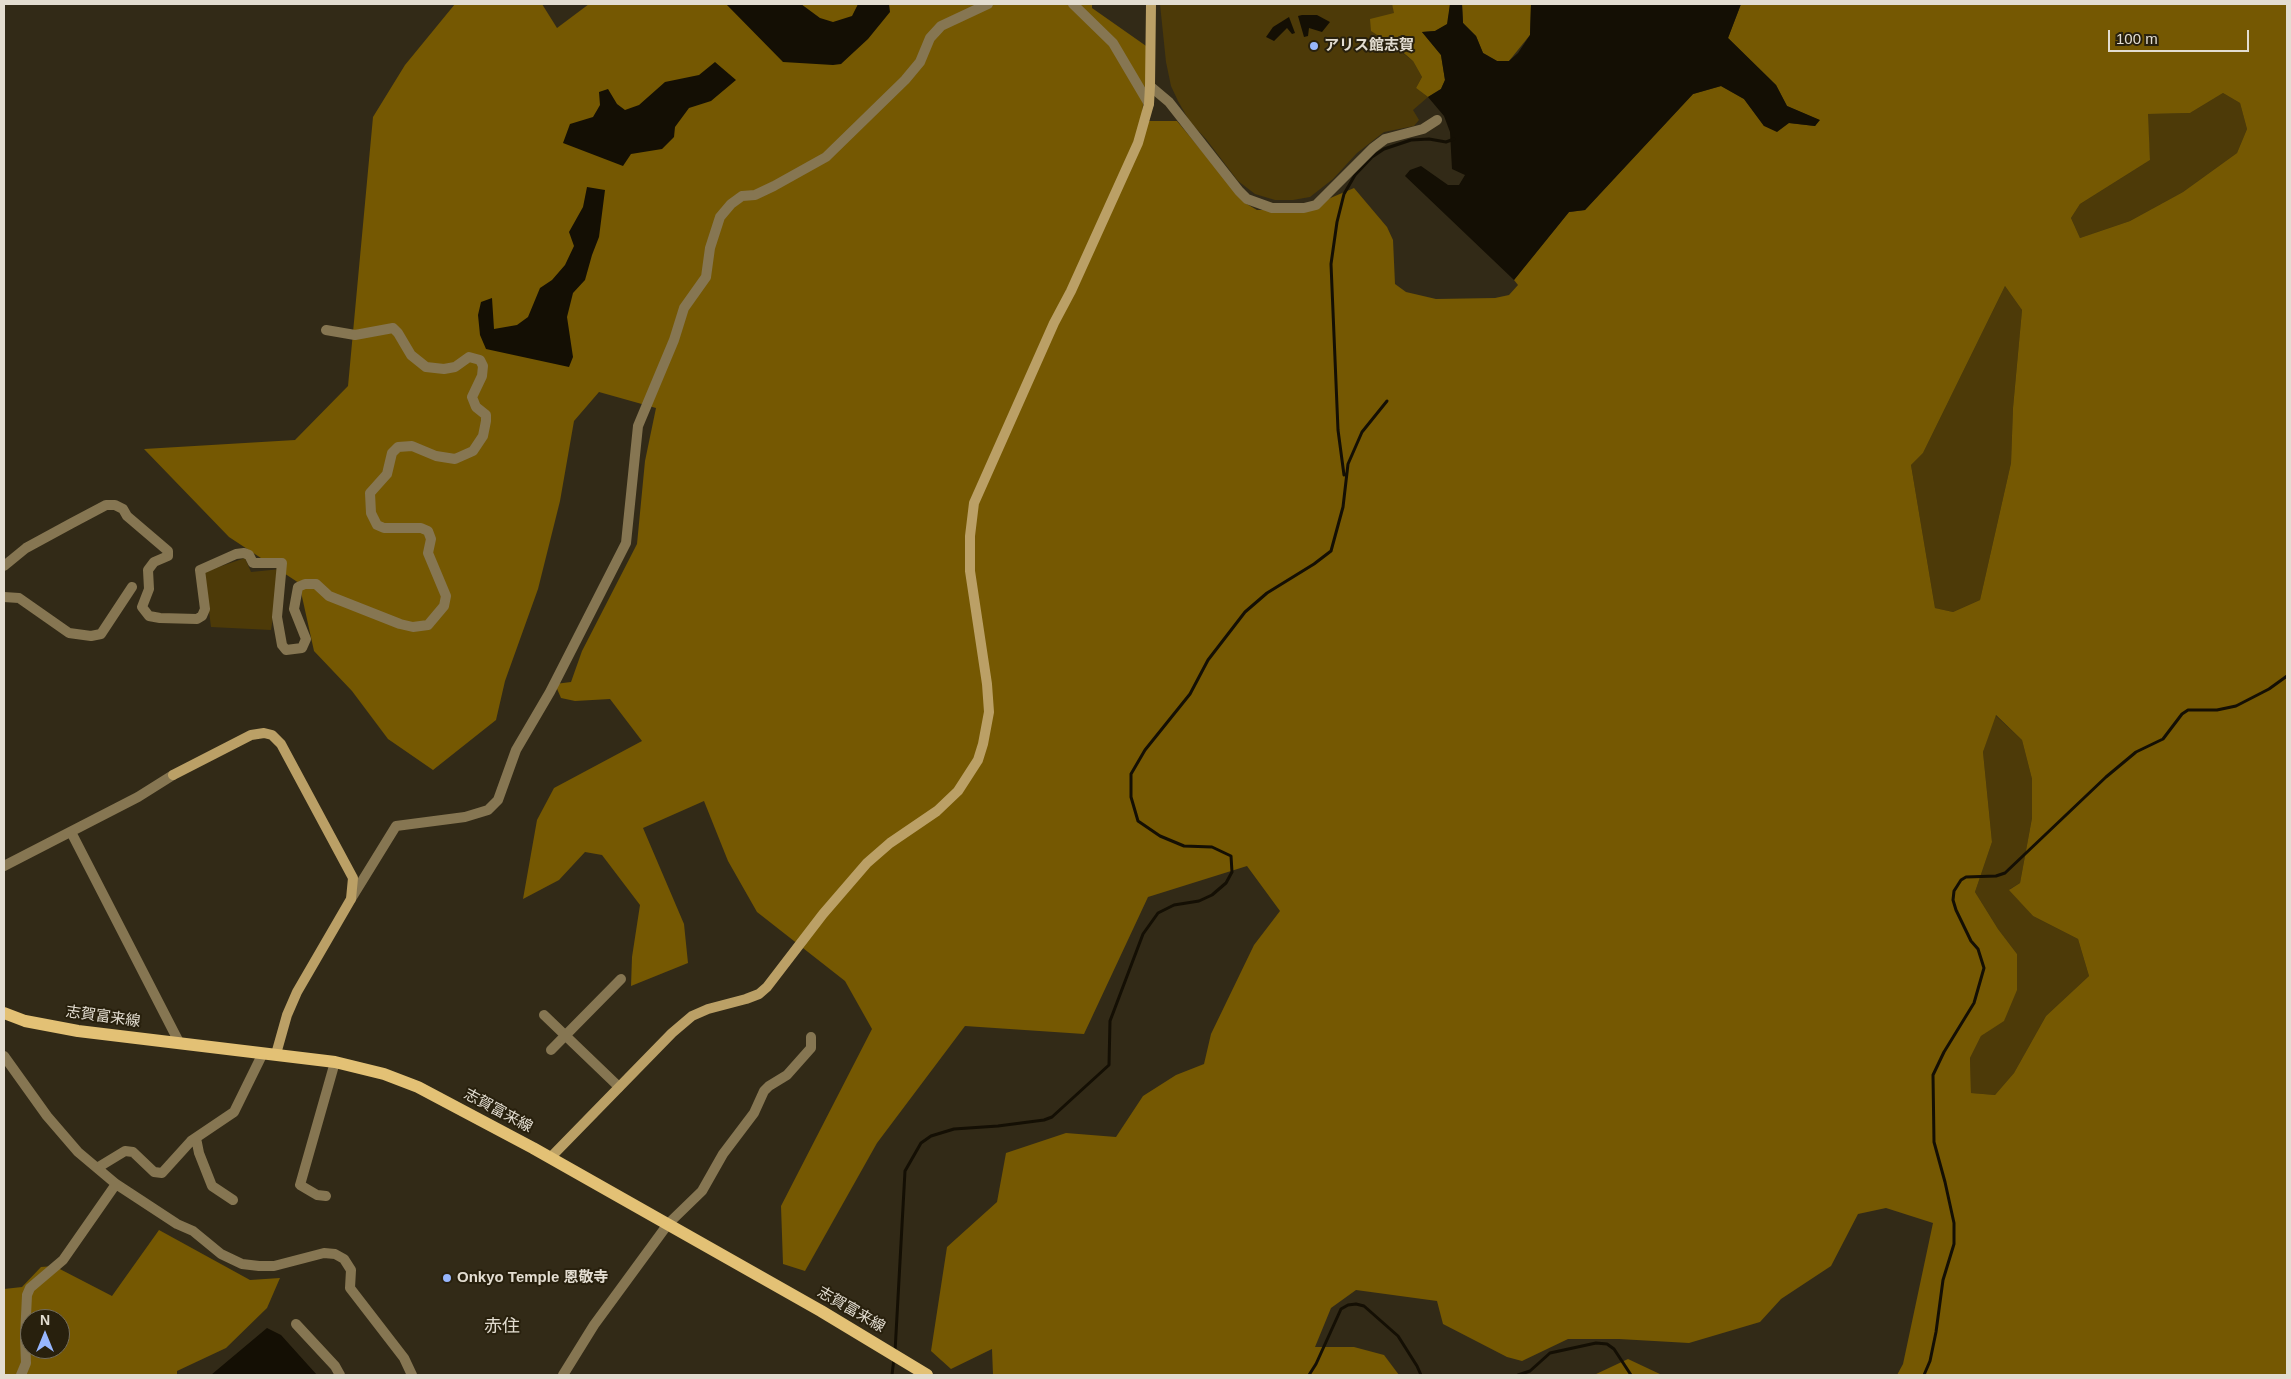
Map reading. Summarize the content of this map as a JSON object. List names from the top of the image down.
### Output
{
  "streets": {
    "main road": ["志賀富来線"]
  },
  "districts": ["赤住"],
  "places": ["アリス館志賀", "Onkyo Temple 恩敬寺"],
  "scale_bar": "100 m",
  "north": "top"
}
